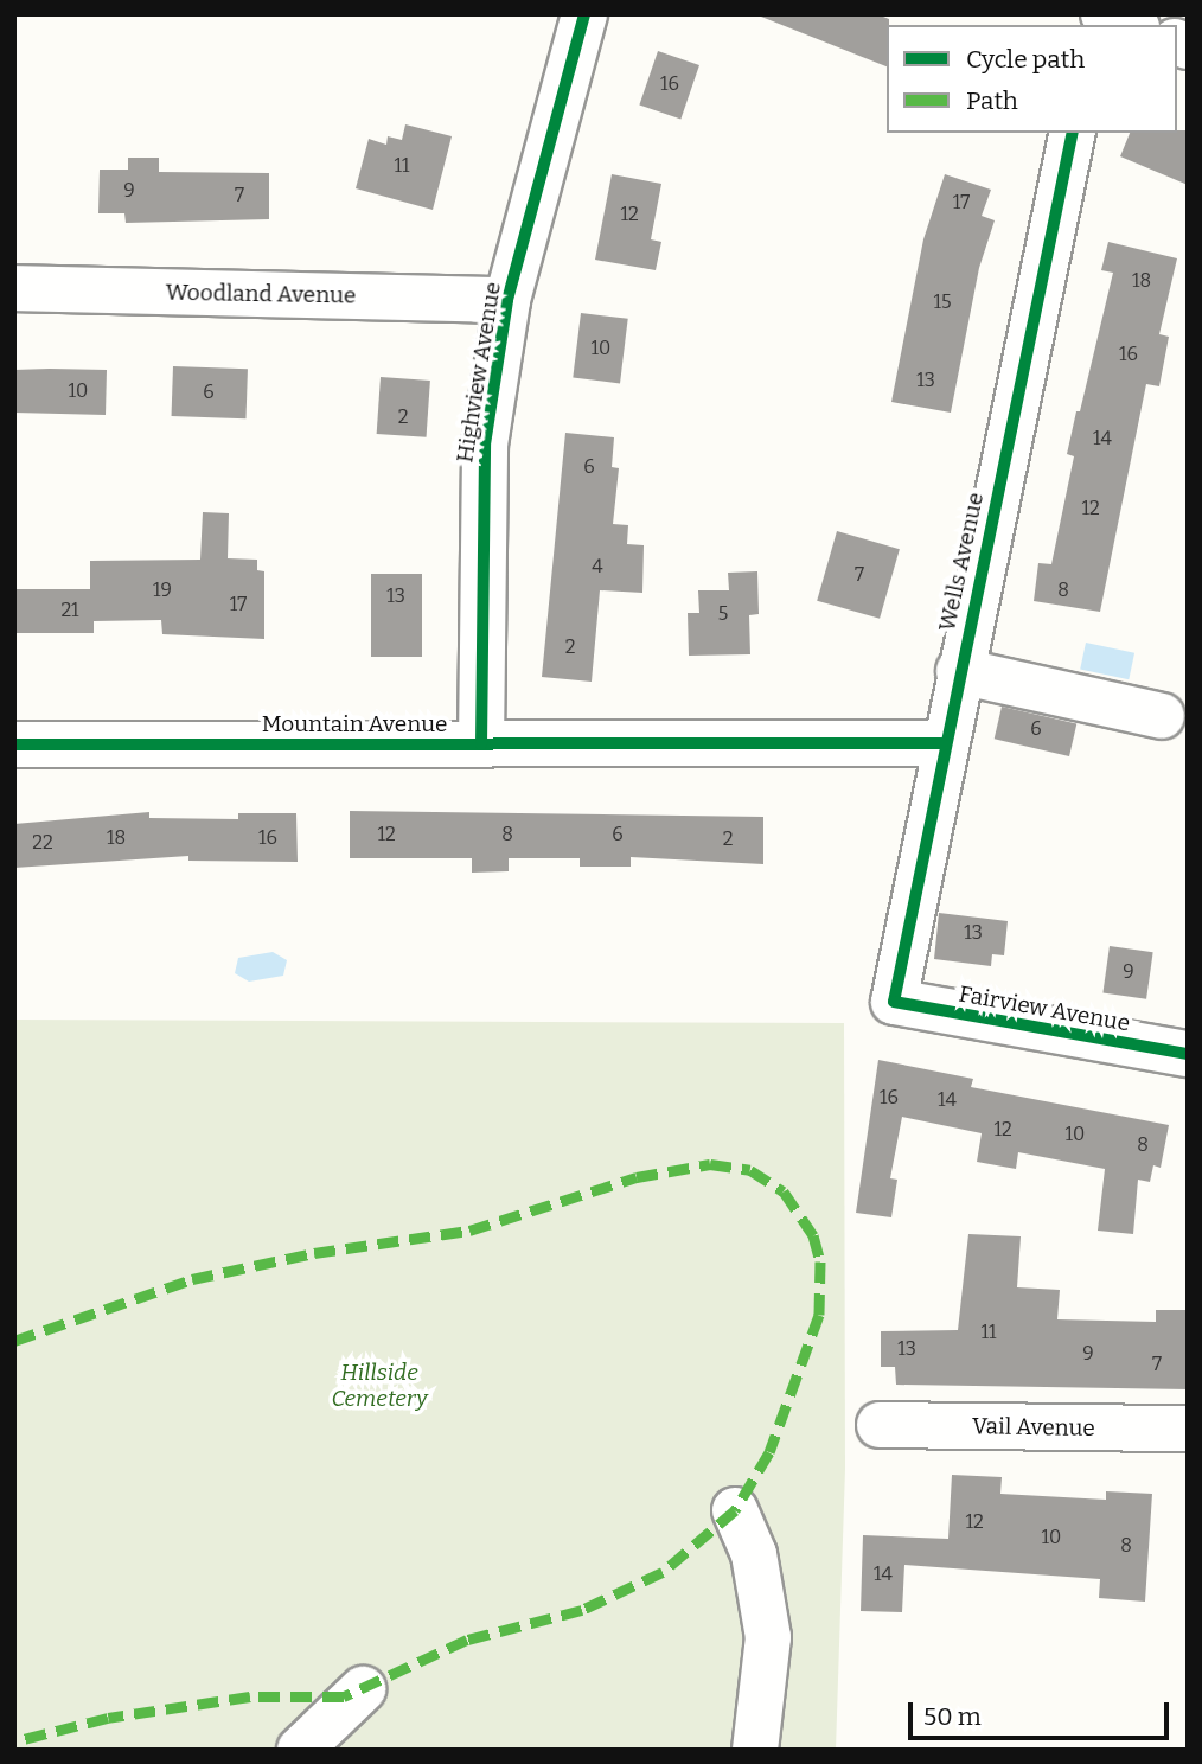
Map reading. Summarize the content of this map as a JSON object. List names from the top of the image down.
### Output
{
  "streets": {
    "street": [
      "Woodland Avenue",
      "Highview Avenue",
      "Wells Avenue",
      "Mountain Avenue",
      "Fairview Avenue",
      "Vail Avenue"
    ]
  },
  "crossings": [
    ["Woodland Avenue", "Highview Avenue"],
    ["Highview Avenue", "Mountain Avenue"],
    ["Wells Avenue", "Mountain Avenue"],
    ["Wells Avenue", "Fairview Avenue"]
  ],
  "parks": ["Hillside Cemetery"],
  "house_numbers": [
    "16",
    "11",
    "9",
    "7",
    "17",
    "12",
    "18",
    "15",
    "10",
    "16",
    "13",
    "10",
    "6",
    "2",
    "14",
    "6",
    "12",
    "4",
    "7",
    "19",
    "8",
    "13",
    "17",
    "21",
    "5",
    "2",
    "6",
    "12",
    "8",
    "6",
    "18",
    "16",
    "2",
    "22",
    "13",
    "9",
    "16",
    "14",
    "12",
    "10",
    "8",
    "11",
    "13",
    "9",
    "7",
    "12",
    "10",
    "8",
    "14"
  ],
  "legend": ["Cycle path", "Path"],
  "scale_bar": "50 m"
}
